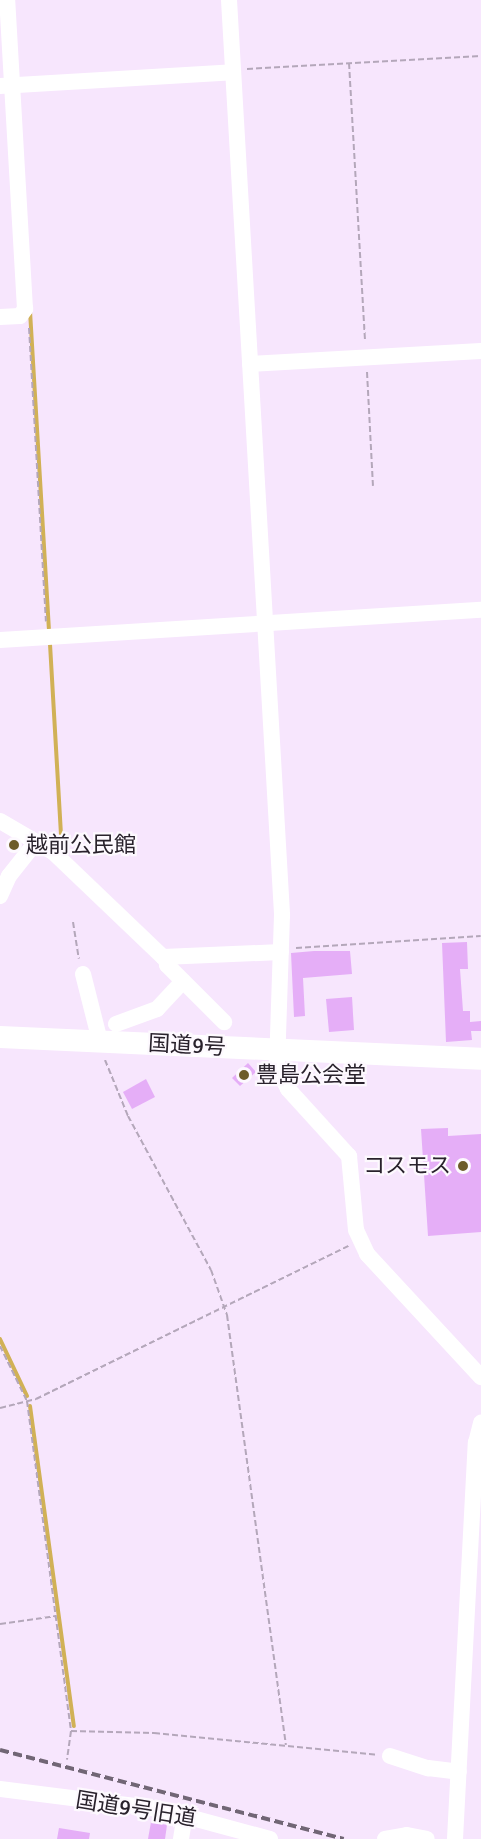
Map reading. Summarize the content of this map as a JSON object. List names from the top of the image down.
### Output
{
  "streets": {
    "highway": ["国道9号"],
    "street": ["国道9号旧道"]
  },
  "places": ["越前公民館", "豊島公会堂", "コスモス"]
}
